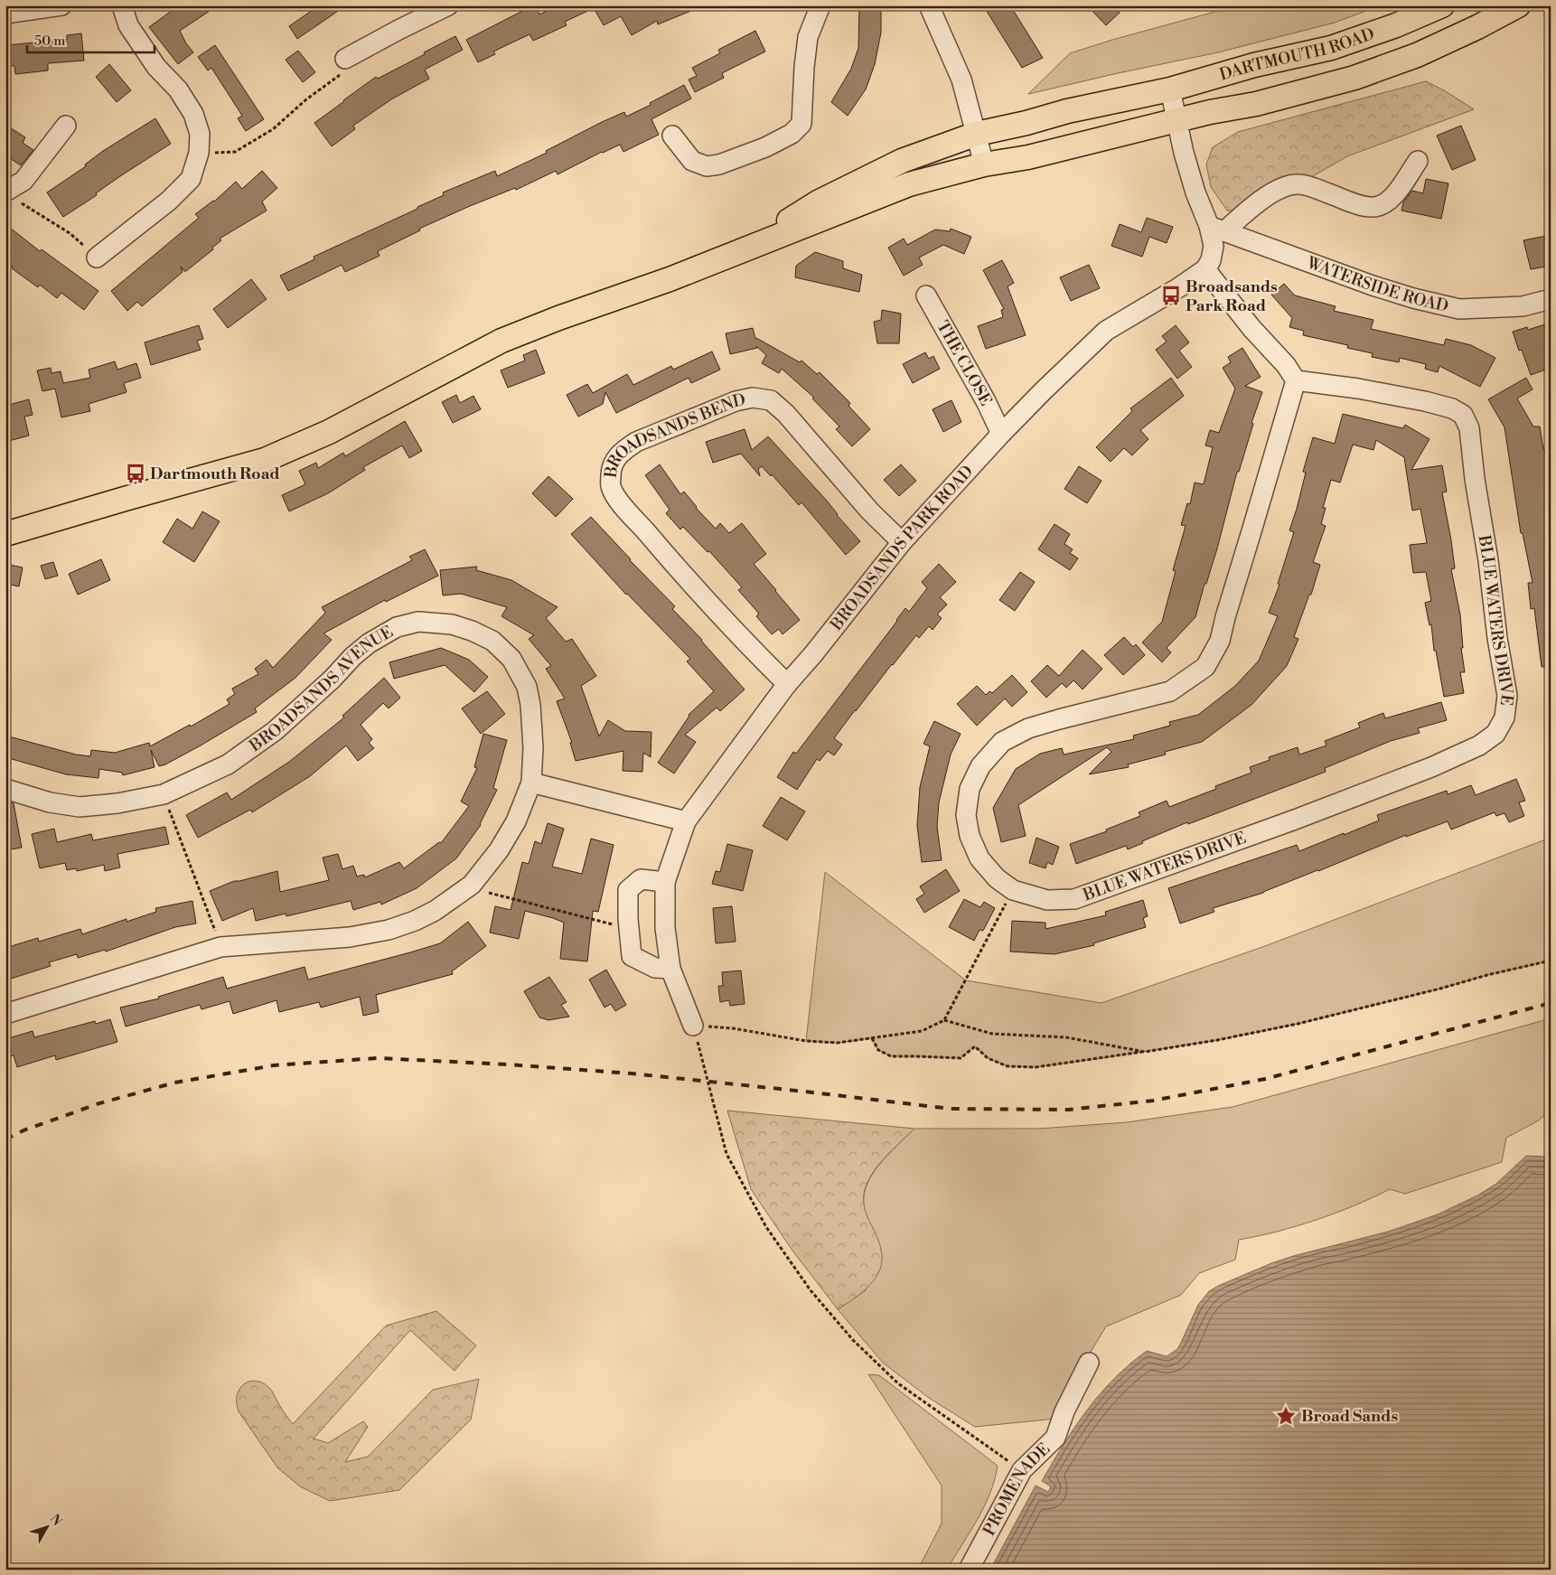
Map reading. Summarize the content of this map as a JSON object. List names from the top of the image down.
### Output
{
  "streets": {
    "main road": ["DARTMOUTH ROAD"],
    "street": [
      "WATERSIDE ROAD",
      "THE CLOSE",
      "BROADSANDS BEND",
      "BROADSANDS PARK ROAD",
      "BLUE WATERS DRIVE",
      "BROADSANDS AVENUE",
      "PROMENADE"
    ]
  },
  "crossings": [
    ["THE CLOSE", "BROADSANDS PARK ROAD"],
    ["BROADSANDS BEND", "BROADSANDS PARK ROAD"]
  ],
  "places": {
    "bus stop": ["Broadsands Park Road", "Dartmouth Road"],
    "place": ["Broad Sands"]
  },
  "scale_bar": "50 m",
  "north": "top right"
}
